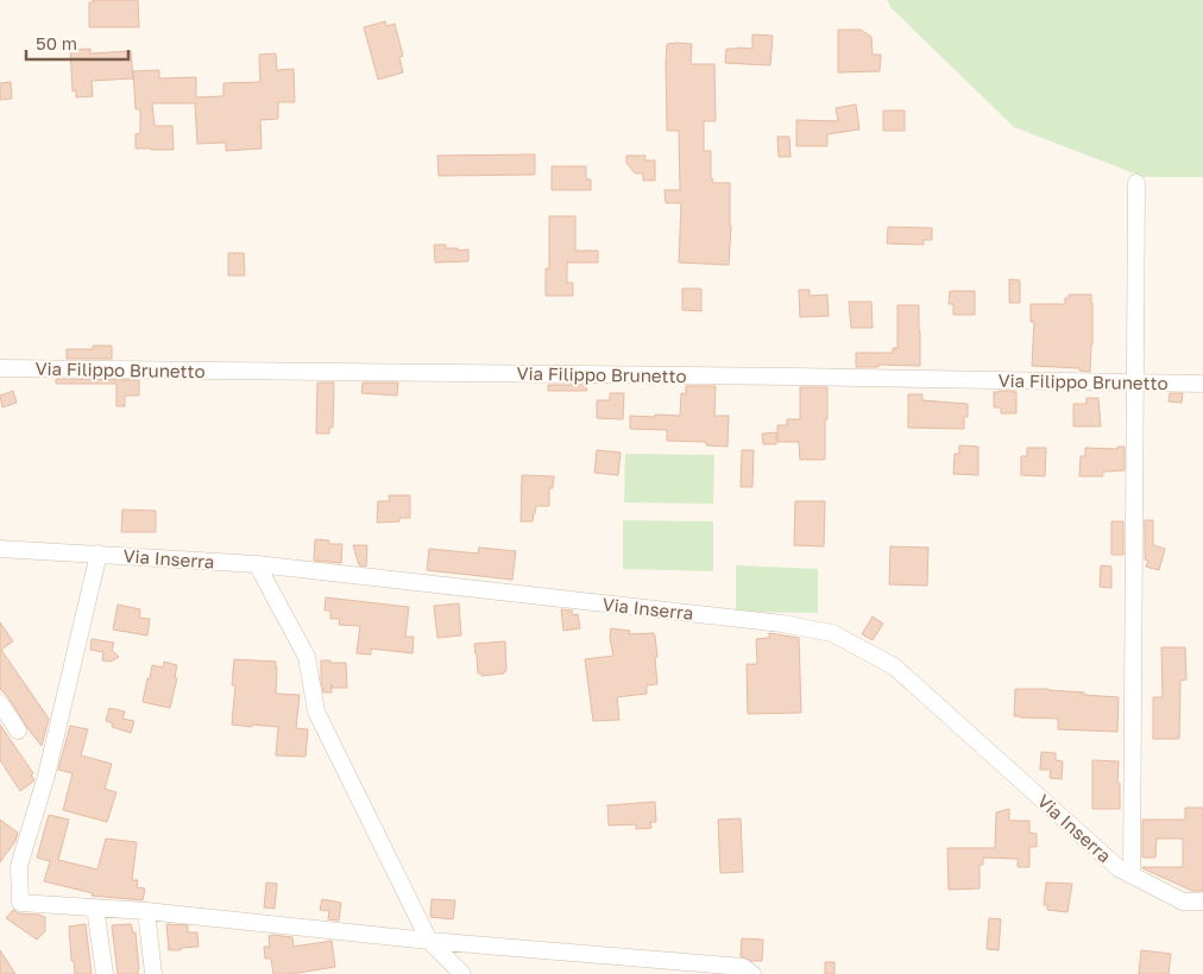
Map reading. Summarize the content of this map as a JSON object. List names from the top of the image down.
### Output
{
  "streets": {
    "street": ["Via Filippo Brunetto", "Via Inserra"]
  },
  "scale_bar": "50 m"
}
